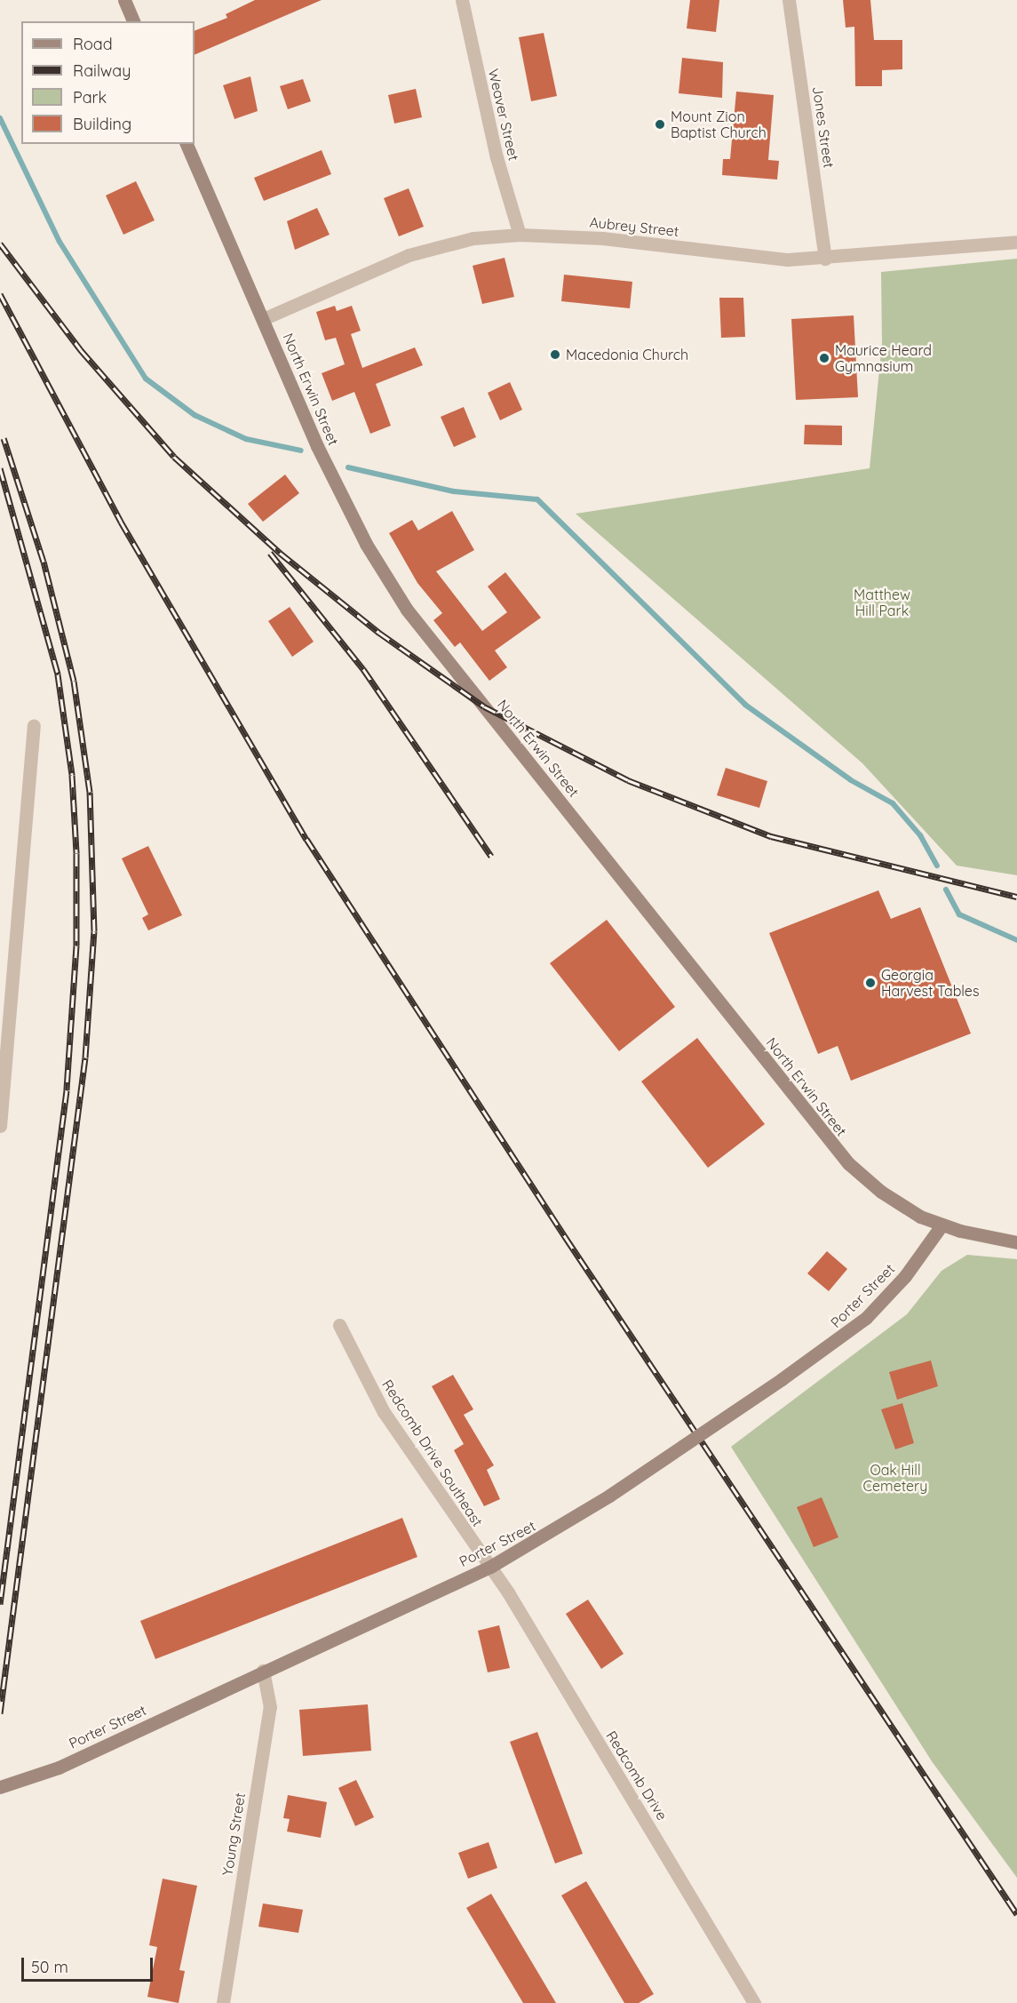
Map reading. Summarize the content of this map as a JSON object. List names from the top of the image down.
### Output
{
  "streets": {
    "street": [
      "Weaver Street",
      "Jones Street",
      "Aubrey Street",
      "North Erwin Street",
      "Porter Street",
      "Redcomb Drive Southeast",
      "Redcomb Drive",
      "Young Street"
    ]
  },
  "crossings": [
    ["Weaver Street", "Aubrey Street"],
    ["Jones Street", "Aubrey Street"],
    ["Aubrey Street", "North Erwin Street"],
    ["North Erwin Street", "Porter Street"],
    ["Porter Street", "Redcomb Drive Southeast"],
    ["Porter Street", "Redcomb Drive"],
    ["Porter Street", "Young Street"],
    ["Redcomb Drive Southeast", "Redcomb Drive"]
  ],
  "parks": ["Matthew Hill Park", "Oak Hill Cemetery"],
  "places": [
    "Mount Zion Baptist Church",
    "Macedonia Church",
    "Maurice Heard Gymnasium",
    "Georgia Harvest Tables"
  ],
  "legend": [
    "Road",
    "Railway",
    "Park",
    "Building"
  ],
  "scale_bar": "50 m"
}
